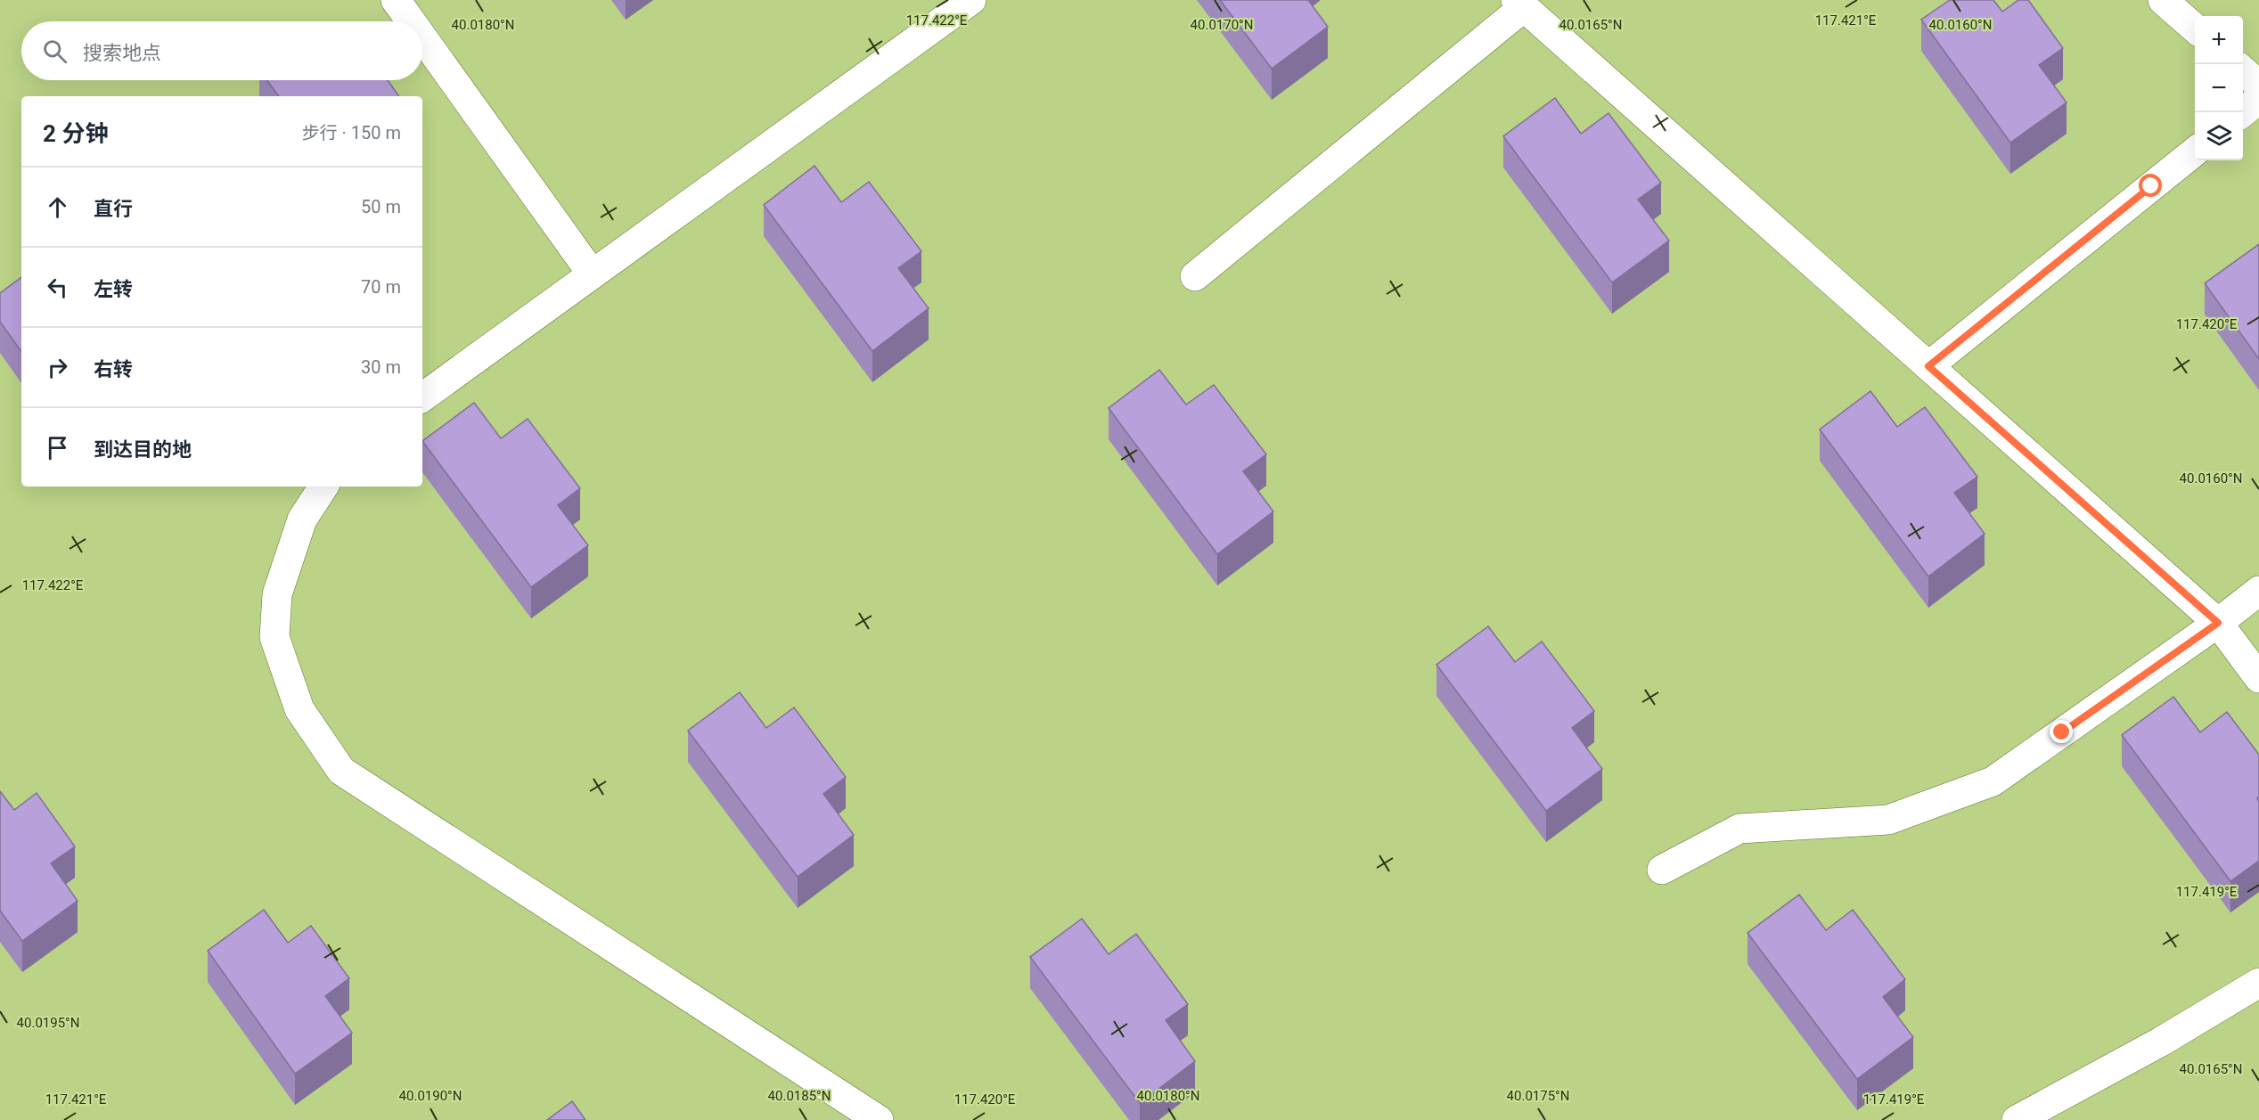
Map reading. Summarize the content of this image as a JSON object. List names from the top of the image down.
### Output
{
  "page": {
    "map_buttons": ["+", "−"],
    "search": "搜索地点",
    "heading": ["2 分钟", "步行 · 150 m"],
    "list": [
      ["直行", "50 m"],
      ["左转", "70 m"],
      ["右转", "30 m"],
      "到达目的地"
    ]
  },
  "coordinates": [
    "117.421°E",
    "117.422°E",
    "40.0160°N",
    "40.0180°N",
    "40.0170°N",
    "40.0165°N",
    "117.420°E",
    "117.419°E",
    "40.0195°N",
    "40.0190°N",
    "40.0185°N",
    "40.0175°N"
  ]
}
